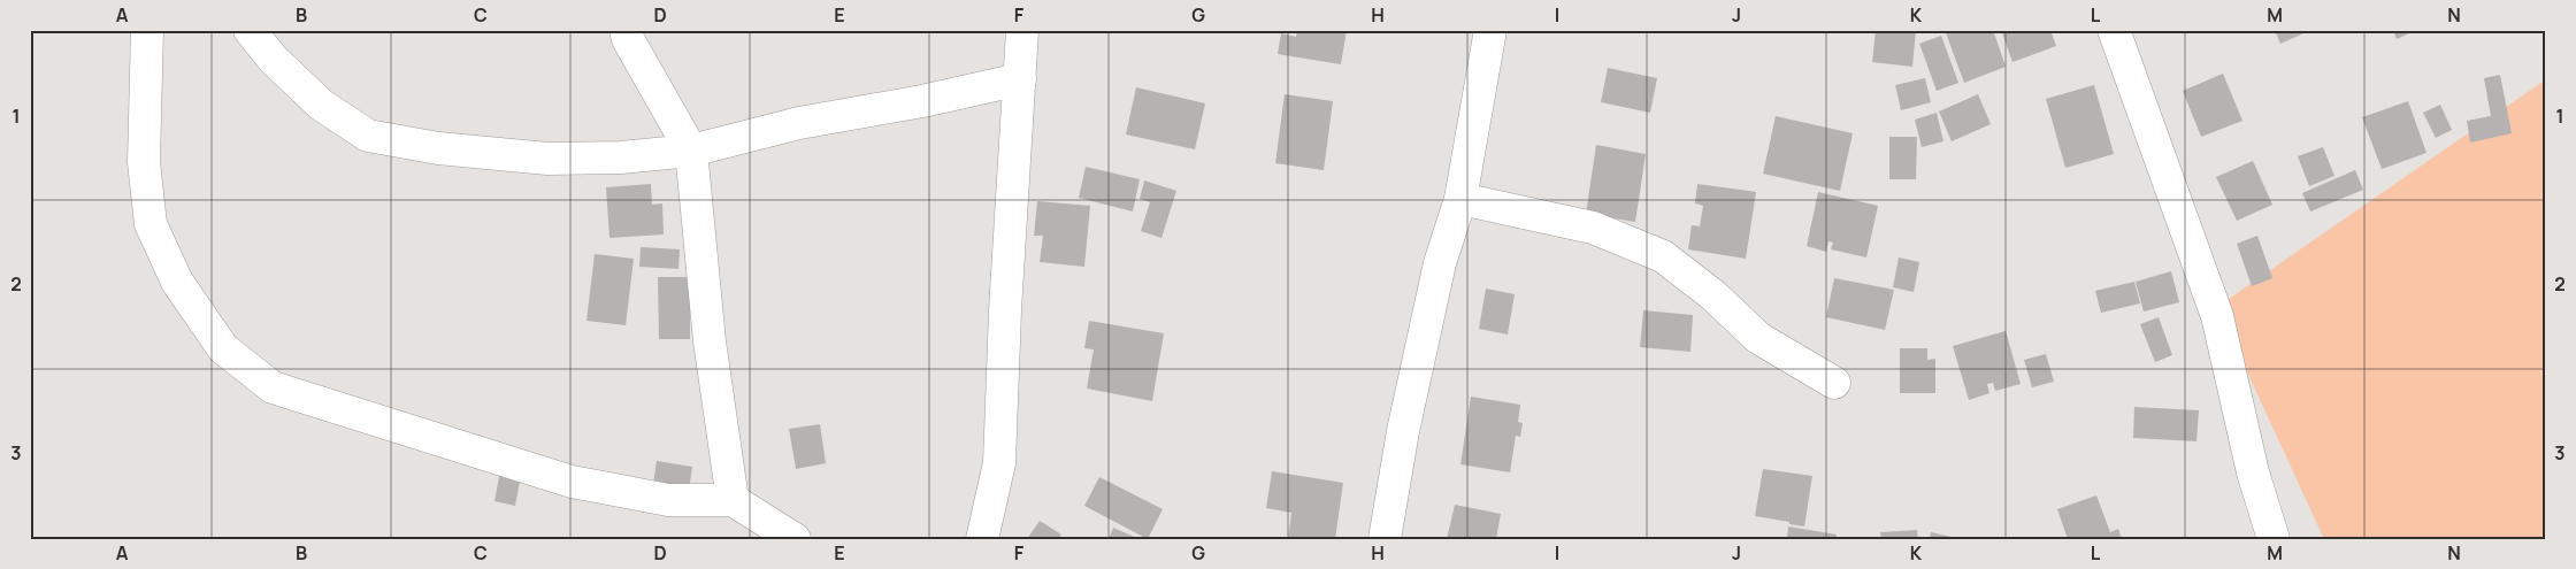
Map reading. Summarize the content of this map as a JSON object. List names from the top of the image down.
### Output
{
  "grid": {
    "columns": [
      "A",
      "B",
      "C",
      "D",
      "E",
      "F",
      "G",
      "H",
      "I",
      "J",
      "K",
      "L",
      "M",
      "N"
    ],
    "rows": ["1", "2", "3"]
  }
}
